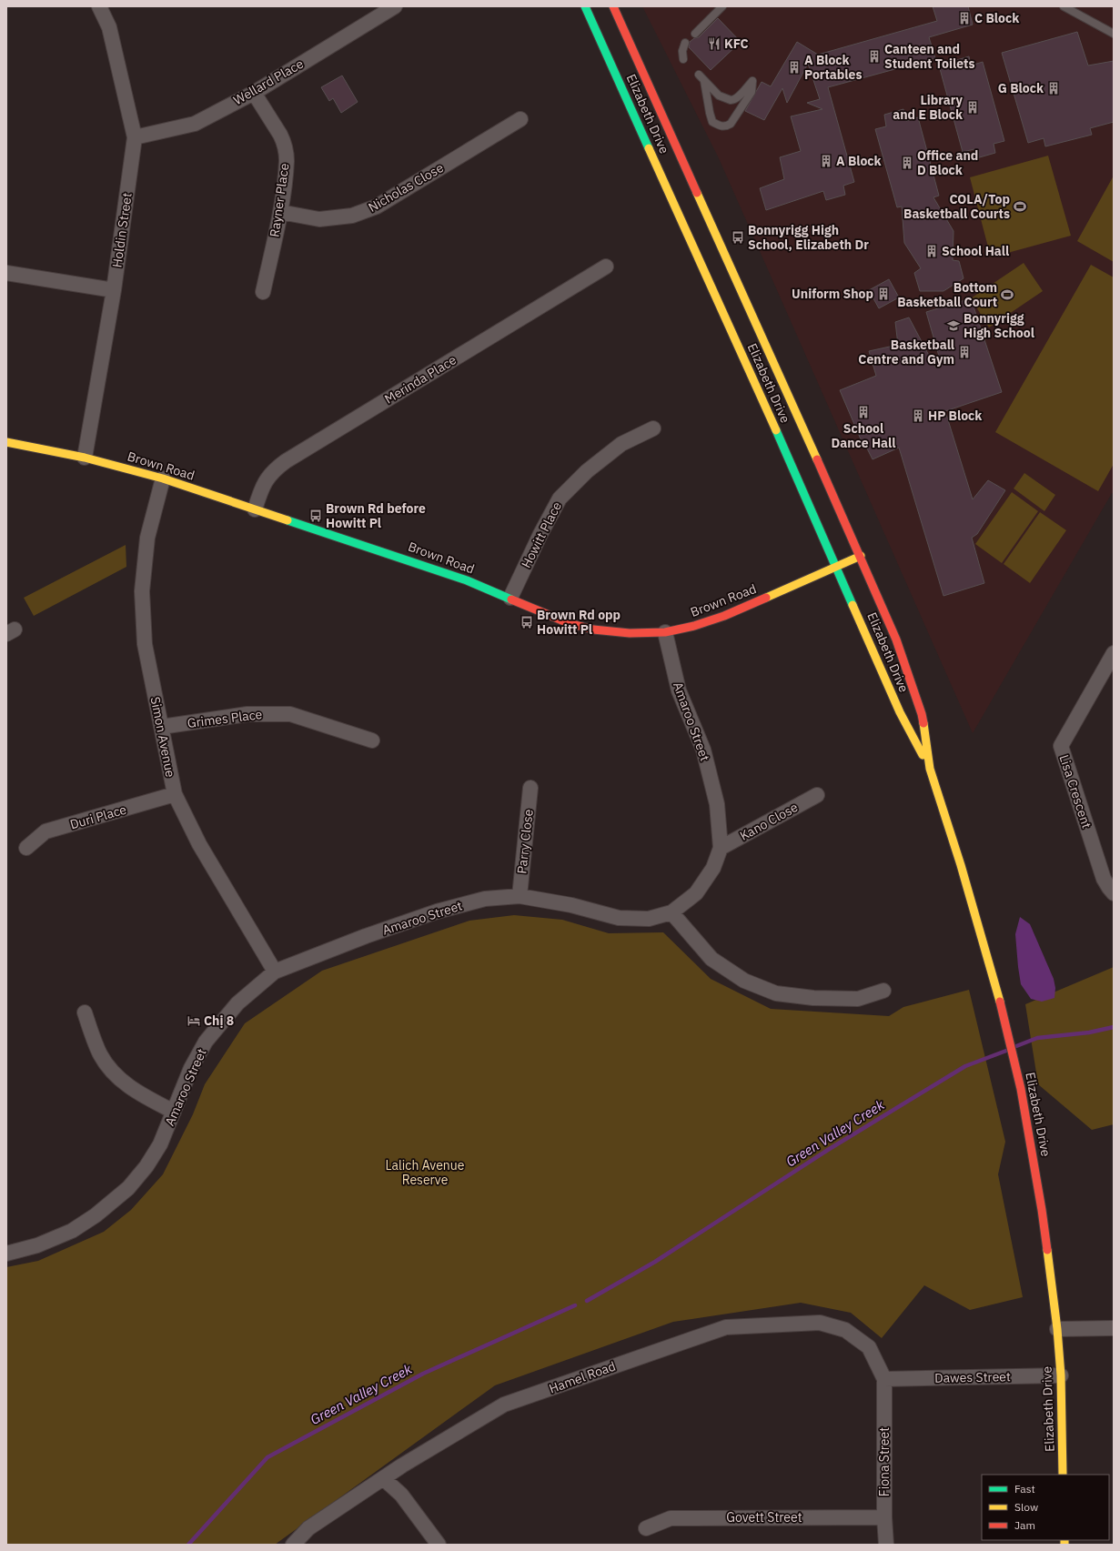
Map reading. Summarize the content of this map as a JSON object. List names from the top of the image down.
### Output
{
  "streets": {
    "main road": ["Elizabeth Drive", "Brown Road"],
    "street": [
      "Wellard Place",
      "Nicholas Close",
      "Rayner Place",
      "Holdin Street",
      "Merinda Place",
      "Howitt Place",
      "Grimes Place",
      "Amaroo Street",
      "Simon Avenue",
      "Lisa Crescent",
      "Duri Place",
      "Kano Close",
      "Parry Close",
      "Hamel Road",
      "Dawes Street",
      "Fiona Street",
      "Govett Street"
    ]
  },
  "crossings": [
    ["Wellard Place", "Rayner Place"],
    ["Wellard Place", "Holdin Street"],
    ["Elizabeth Drive", "Brown Road"],
    ["Elizabeth Drive", "Dawes Street"],
    ["Nicholas Close", "Rayner Place"],
    ["Holdin Street", "Brown Road"],
    ["Merinda Place", "Brown Road"],
    ["Brown Road", "Howitt Place"],
    ["Brown Road", "Amaroo Street"],
    ["Brown Road", "Simon Avenue"],
    ["Grimes Place", "Simon Avenue"],
    ["Amaroo Street", "Simon Avenue"],
    ["Amaroo Street", "Kano Close"],
    ["Amaroo Street", "Parry Close"],
    ["Simon Avenue", "Duri Place"],
    ["Hamel Road", "Dawes Street"],
    ["Hamel Road", "Fiona Street"],
    ["Dawes Street", "Fiona Street"],
    ["Fiona Street", "Govett Street"]
  ],
  "water": ["Green Valley Creek"],
  "parks": ["Lalich Avenue Reserve"],
  "places": {
    "building": [
      "C Block",
      "Canteen and Student Toilets",
      "A Block Portables",
      "G Block",
      "Library and E Block",
      "A Block",
      "Office and D Block",
      "School Hall",
      "Uniform Shop",
      "Basketball Centre and Gym",
      "School Dance Hall",
      "HP Block"
    ],
    "restaurant": ["KFC"],
    "sports": ["COLA/Top Basketball Courts", "Bottom Basketball Court"],
    "bus stop": ["Bonnyrigg High School, Elizabeth Dr", "Brown Rd before Howitt Pl", "Brown Rd opp Howitt Pl"],
    "school or university": ["Bonnyrigg High School"],
    "hotel": ["Chị 8"]
  },
  "legend": ["Fast", "Slow", "Jam"]
}
